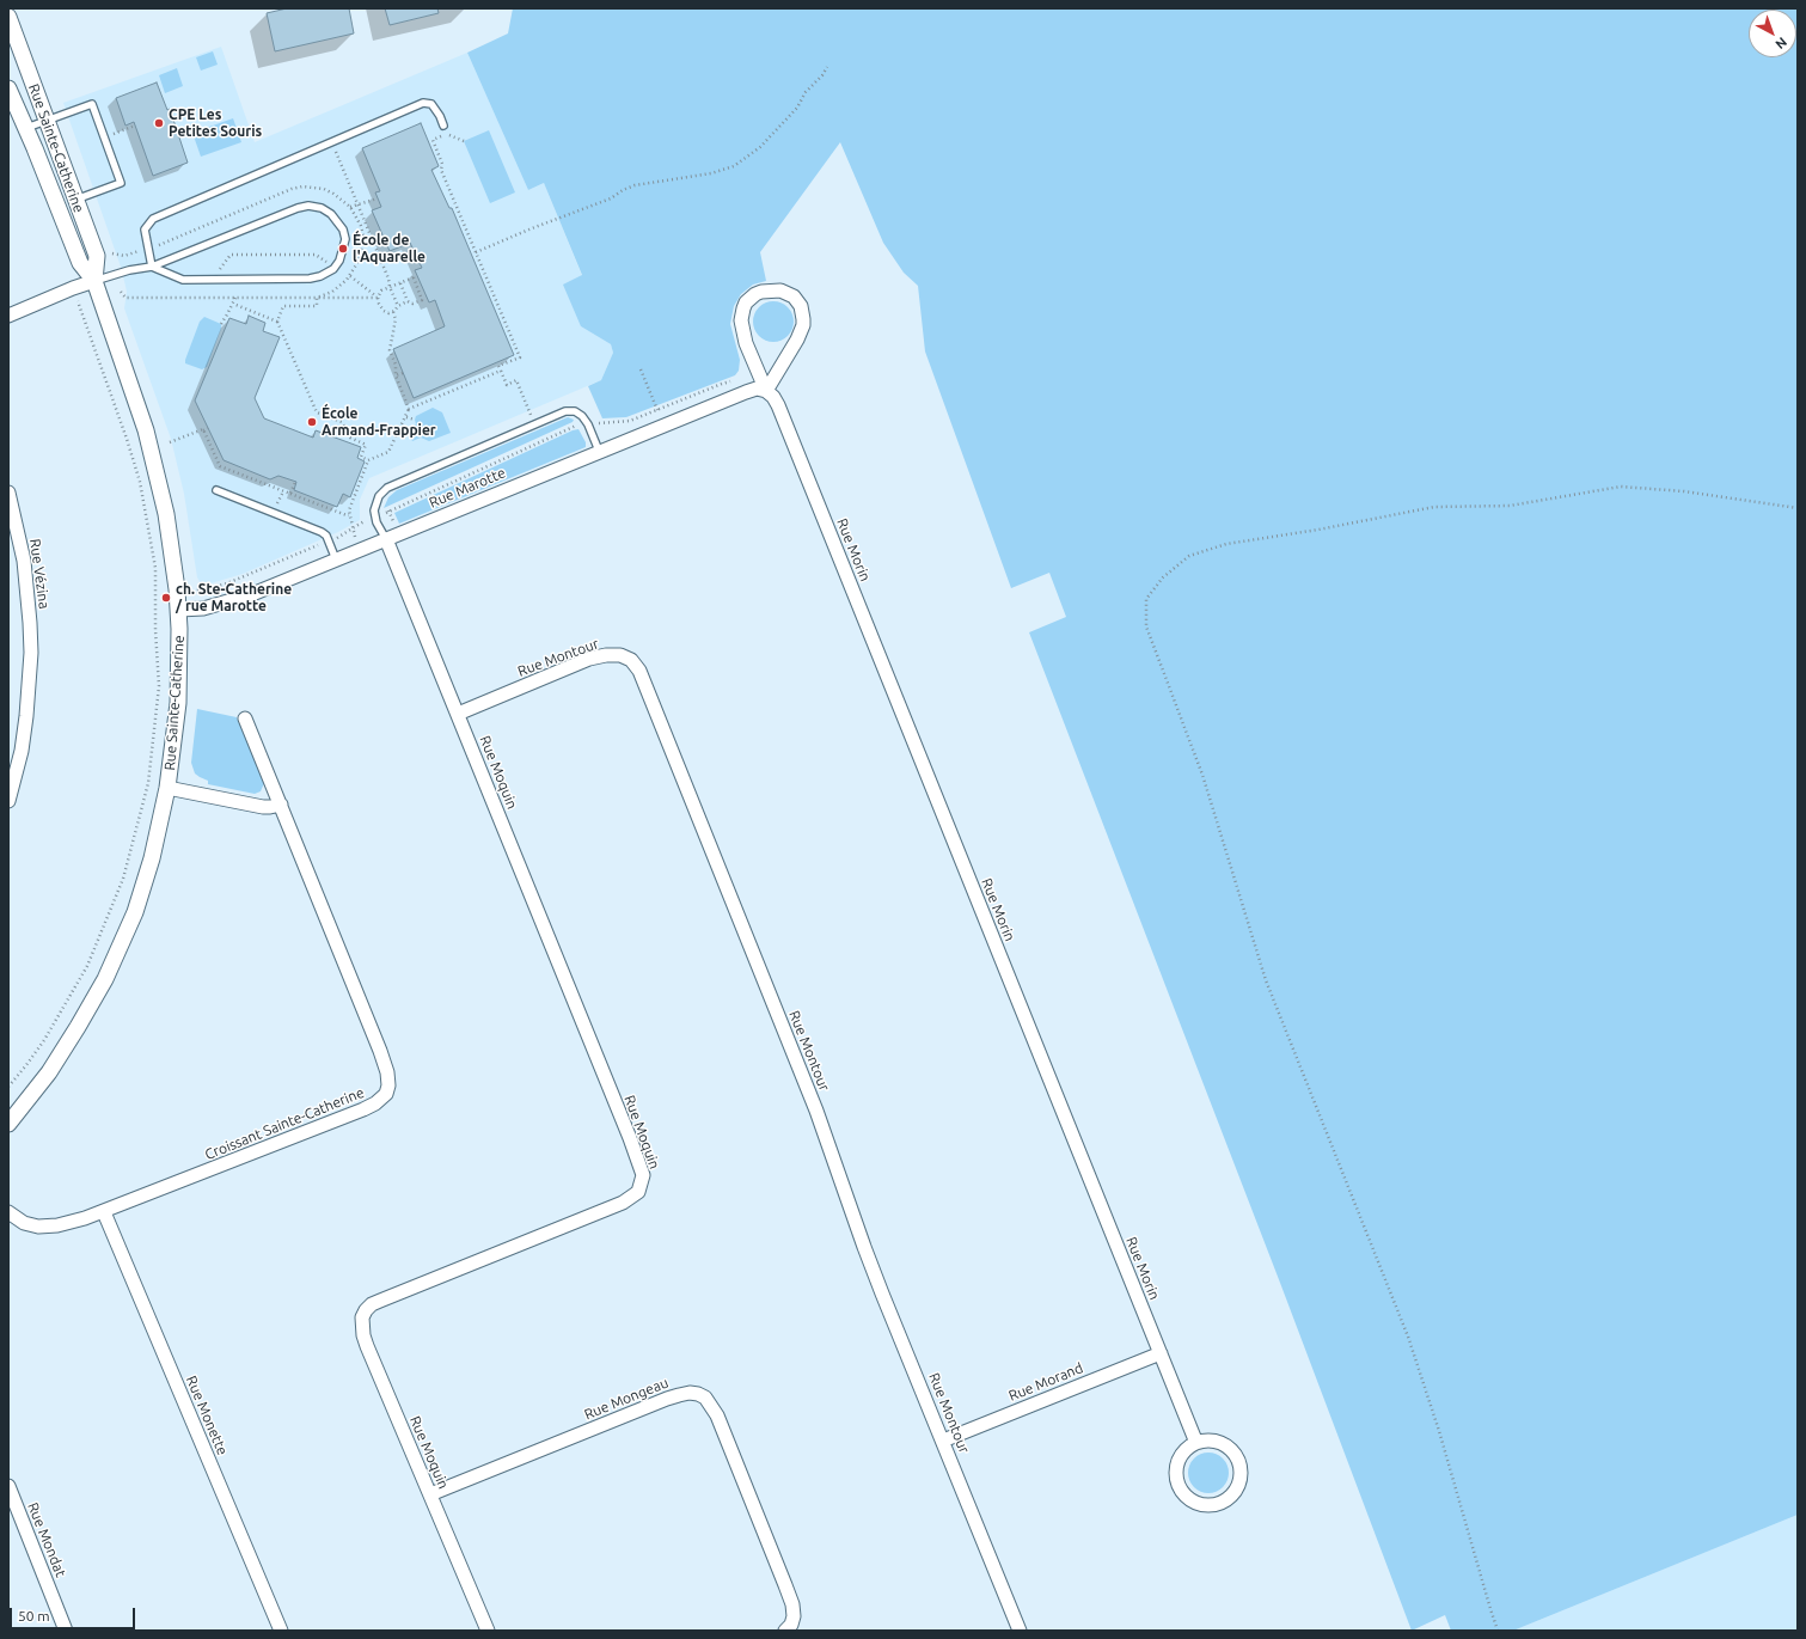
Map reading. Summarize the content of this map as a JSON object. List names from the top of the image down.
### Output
{
  "streets": {
    "street": [
      "Rue Sainte-Catherine",
      "Rue Marotte",
      "Rue Morin",
      "Rue Vézina",
      "Rue Montour",
      "Rue Moquin",
      "Croissant Sainte-Catherine",
      "Rue Morand",
      "Rue Mongeau",
      "Rue Monette",
      "Rue Mondat"
    ]
  },
  "crossings": [
    ["Rue Sainte-Catherine", "Rue Marotte"],
    ["Rue Marotte", "Rue Morin"],
    ["Rue Marotte", "Rue Moquin"],
    ["Rue Morin", "Rue Morand"],
    ["Rue Montour", "Rue Moquin"],
    ["Rue Montour", "Rue Morand"],
    ["Rue Moquin", "Rue Mongeau"],
    ["Croissant Sainte-Catherine", "Rue Monette"]
  ],
  "places": [
    "CPE Les Petites Souris",
    "École de l'Aquarelle",
    "École Armand-Frappier",
    "ch. Ste-Catherine / rue Marotte"
  ],
  "scale_bar": "50 m",
  "north": "bottom right"
}
